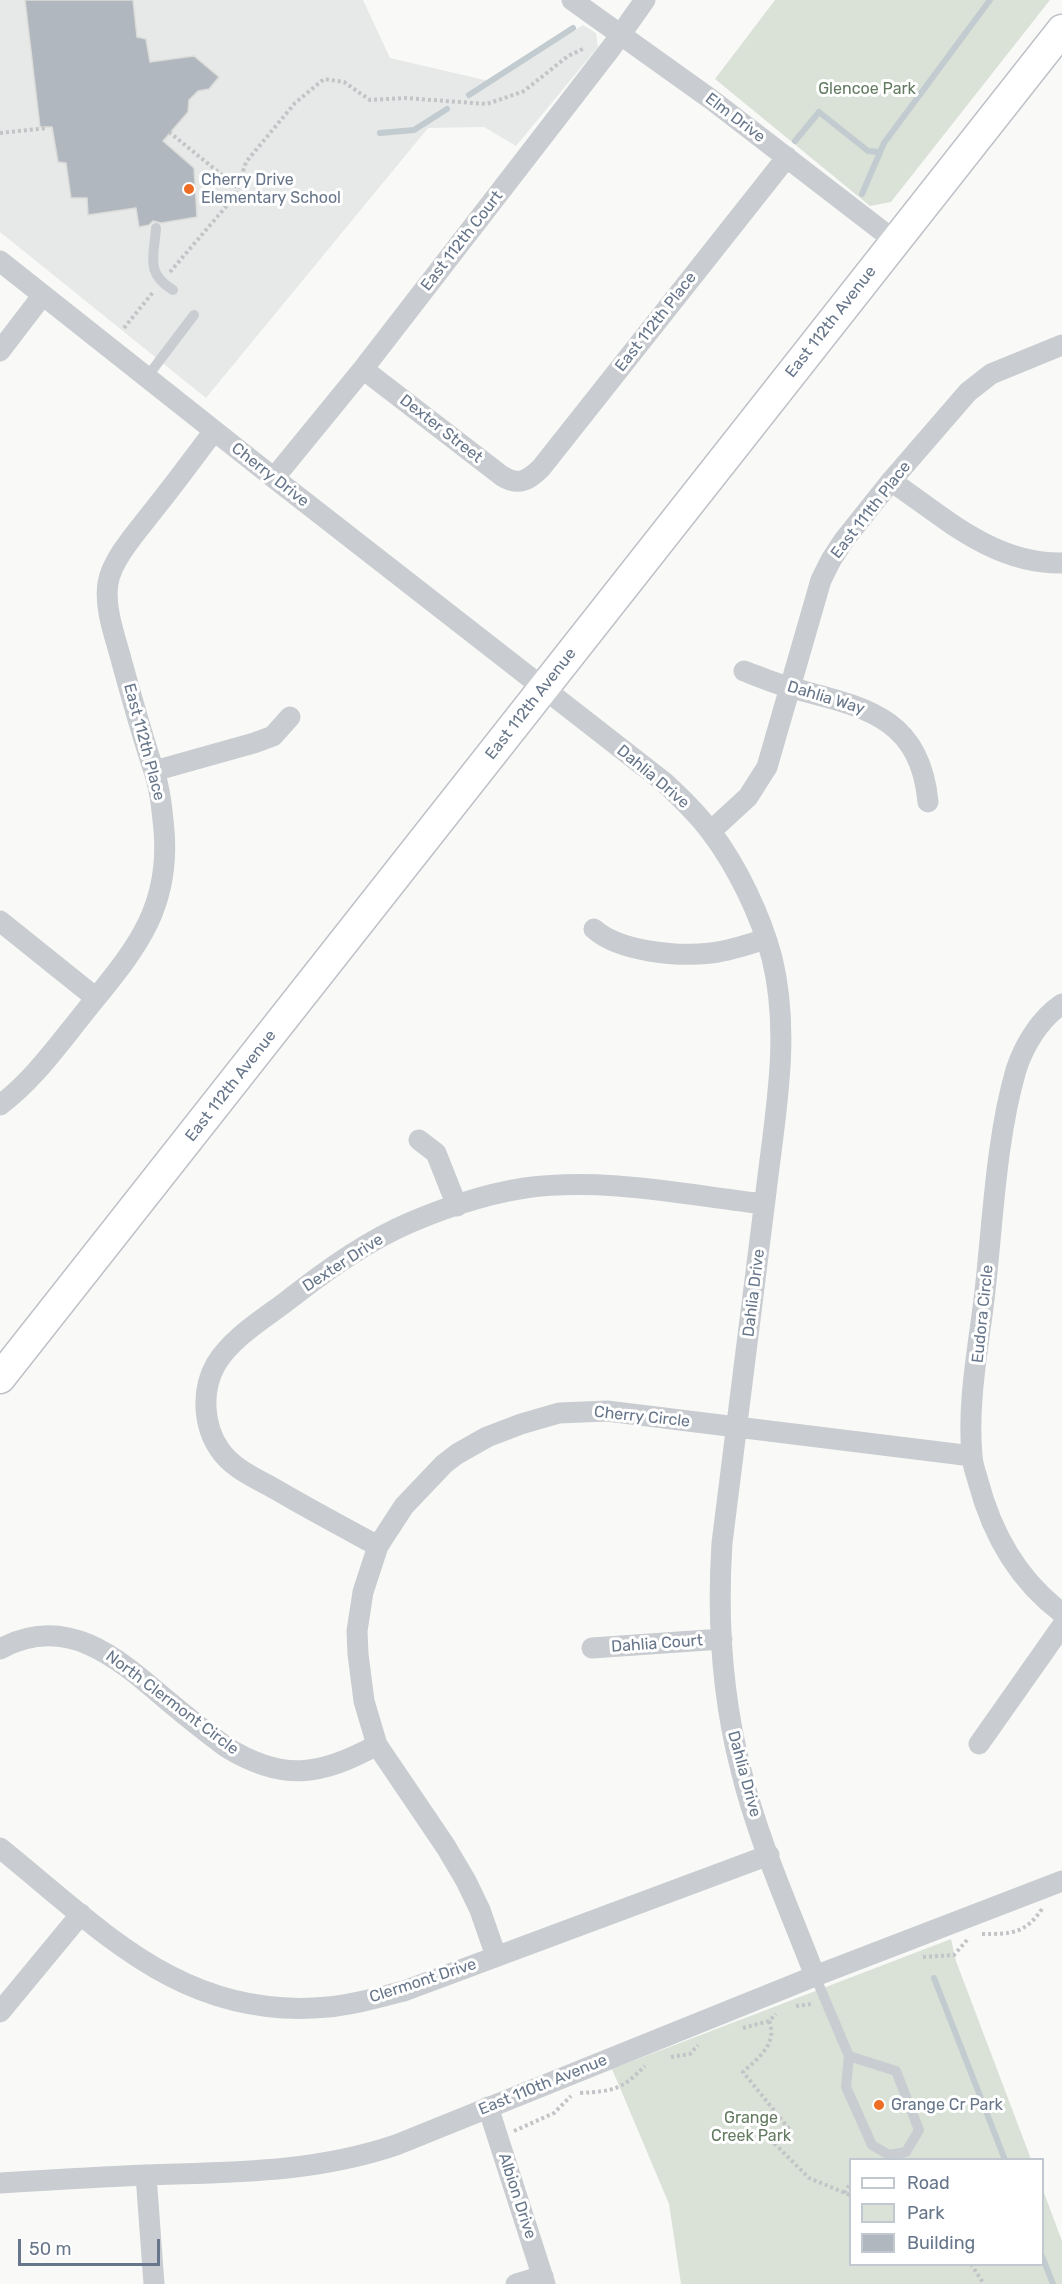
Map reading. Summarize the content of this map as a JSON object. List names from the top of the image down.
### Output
{
  "streets": {
    "street": [
      "Elm Drive",
      "East 112th Court",
      "East 112th Place",
      "East 112th Avenue",
      "Dexter Street",
      "Cherry Drive",
      "East 111th Place",
      "Dahlia Way",
      "Dahlia Drive",
      "Dexter Drive",
      "Eudora Circle",
      "Cherry Circle",
      "Dahlia Court",
      "North Clermont Circle",
      "Clermont Drive",
      "East 110th Avenue",
      "Albion Drive"
    ]
  },
  "crossings": [
    ["Elm Drive", "East 112th Court"],
    ["Elm Drive", "East 112th Place"],
    ["Elm Drive", "East 112th Avenue"],
    ["East 112th Court", "Dexter Street"],
    ["East 112th Court", "Cherry Drive"],
    ["East 112th Place", "Dexter Street"],
    ["East 112th Place", "Cherry Drive"],
    ["East 112th Avenue", "Cherry Drive"],
    ["East 112th Avenue", "Dahlia Drive"],
    ["Cherry Drive", "Dahlia Drive"],
    ["East 111th Place", "Dahlia Way"],
    ["East 111th Place", "Dahlia Drive"],
    ["Dahlia Drive", "Dexter Drive"],
    ["Dahlia Drive", "Cherry Circle"],
    ["Dahlia Drive", "Dahlia Court"],
    ["Dahlia Drive", "Clermont Drive"],
    ["Dahlia Drive", "East 110th Avenue"],
    ["Dexter Drive", "Cherry Circle"],
    ["Eudora Circle", "Cherry Circle"],
    ["Cherry Circle", "North Clermont Circle"],
    ["Cherry Circle", "Clermont Drive"],
    ["East 110th Avenue", "Albion Drive"]
  ],
  "parks": ["Glencoe Park", "Grange Creek Park"],
  "places": ["Cherry Drive Elementary School", "Grange Cr Park"],
  "legend": ["Road", "Park", "Building"],
  "scale_bar": "50 m"
}
